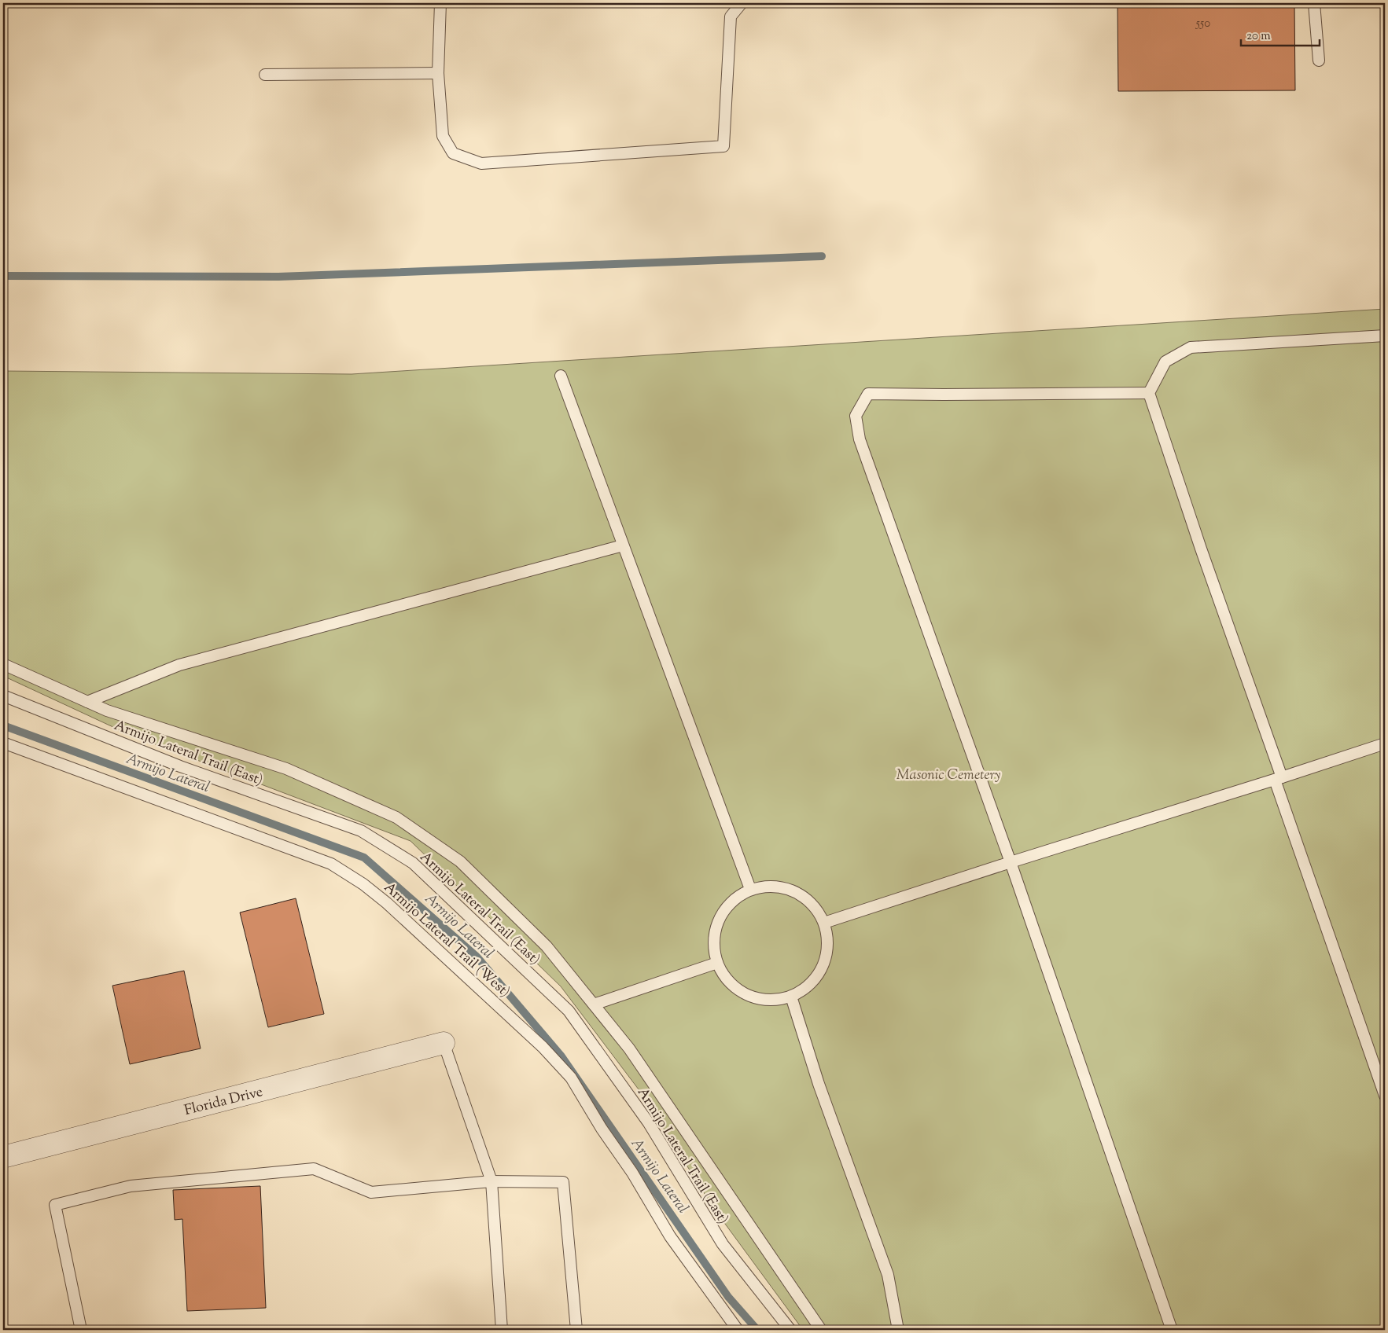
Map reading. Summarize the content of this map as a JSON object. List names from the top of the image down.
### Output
{
  "streets": {
    "street": ["Florida Drive"],
    "lane": ["Armijo Lateral Trail (East)", "Armijo Lateral Trail (West)"]
  },
  "water": ["Armijo Lateral"],
  "parks": ["Masonic Cemetery"],
  "house_numbers": ["550"],
  "scale_bar": "20 m"
}
